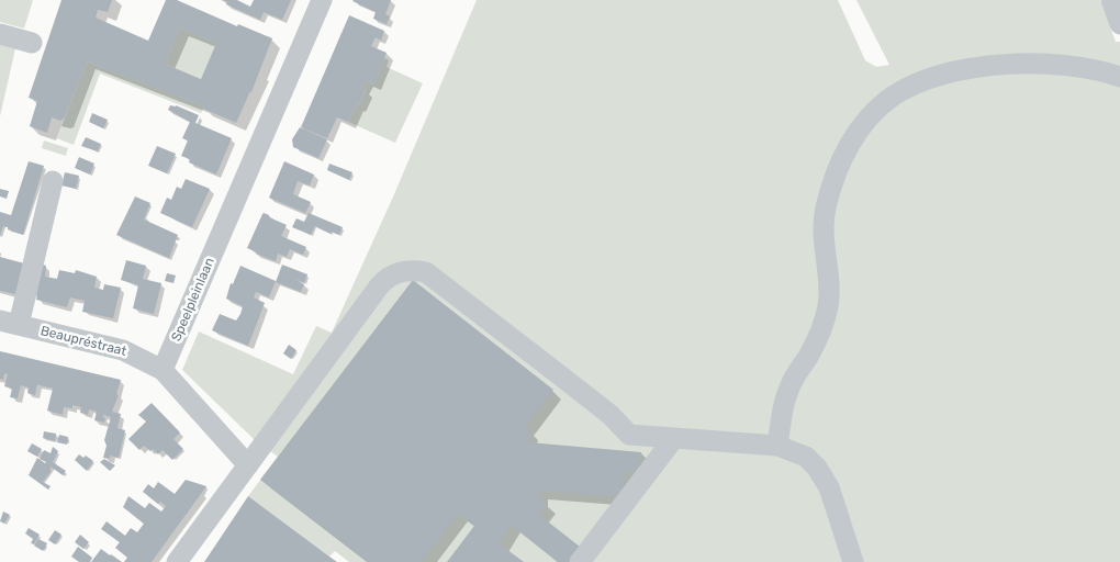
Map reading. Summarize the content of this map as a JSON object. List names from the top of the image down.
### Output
{
  "streets": {
    "street": ["Speelpleinlaan", "Beaupréstraat"]
  },
  "crossings": [
    ["Speelpleinlaan", "Beaupréstraat"]
  ]
}
